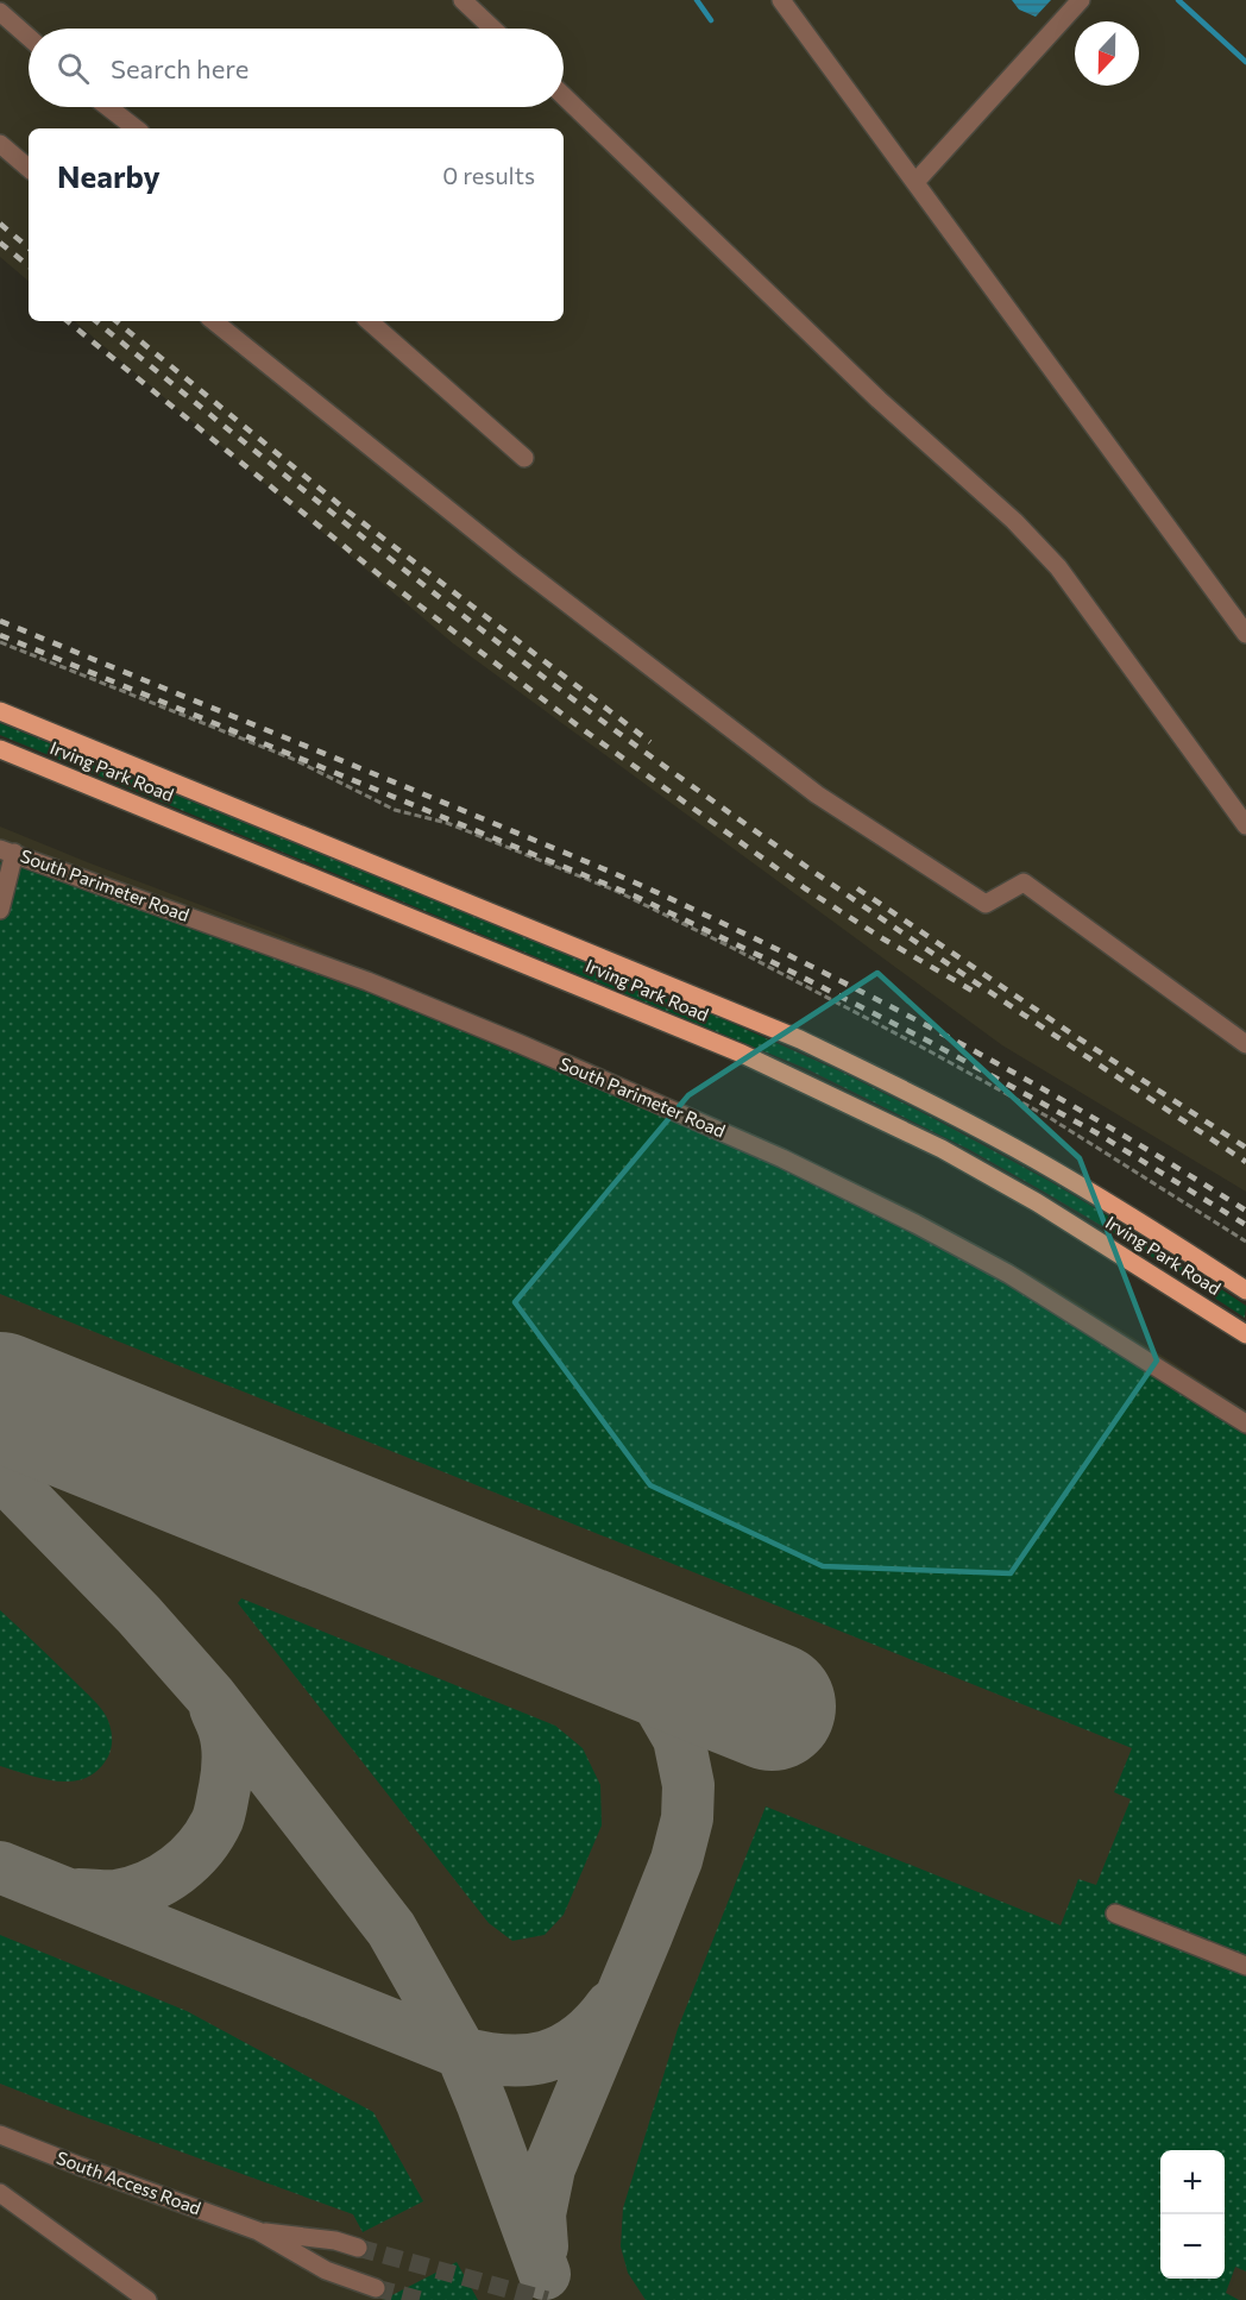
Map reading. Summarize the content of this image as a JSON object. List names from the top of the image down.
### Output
{
  "streets": {
    "main road": ["Irving Park Road"],
    "street": ["South Parimeter Road", "South Access Road"]
  },
  "north": "bottom",
  "page": {
    "search": "Search here",
    "heading": ["Nearby", "0 results"],
    "map_buttons": ["+", "−"]
  }
}
